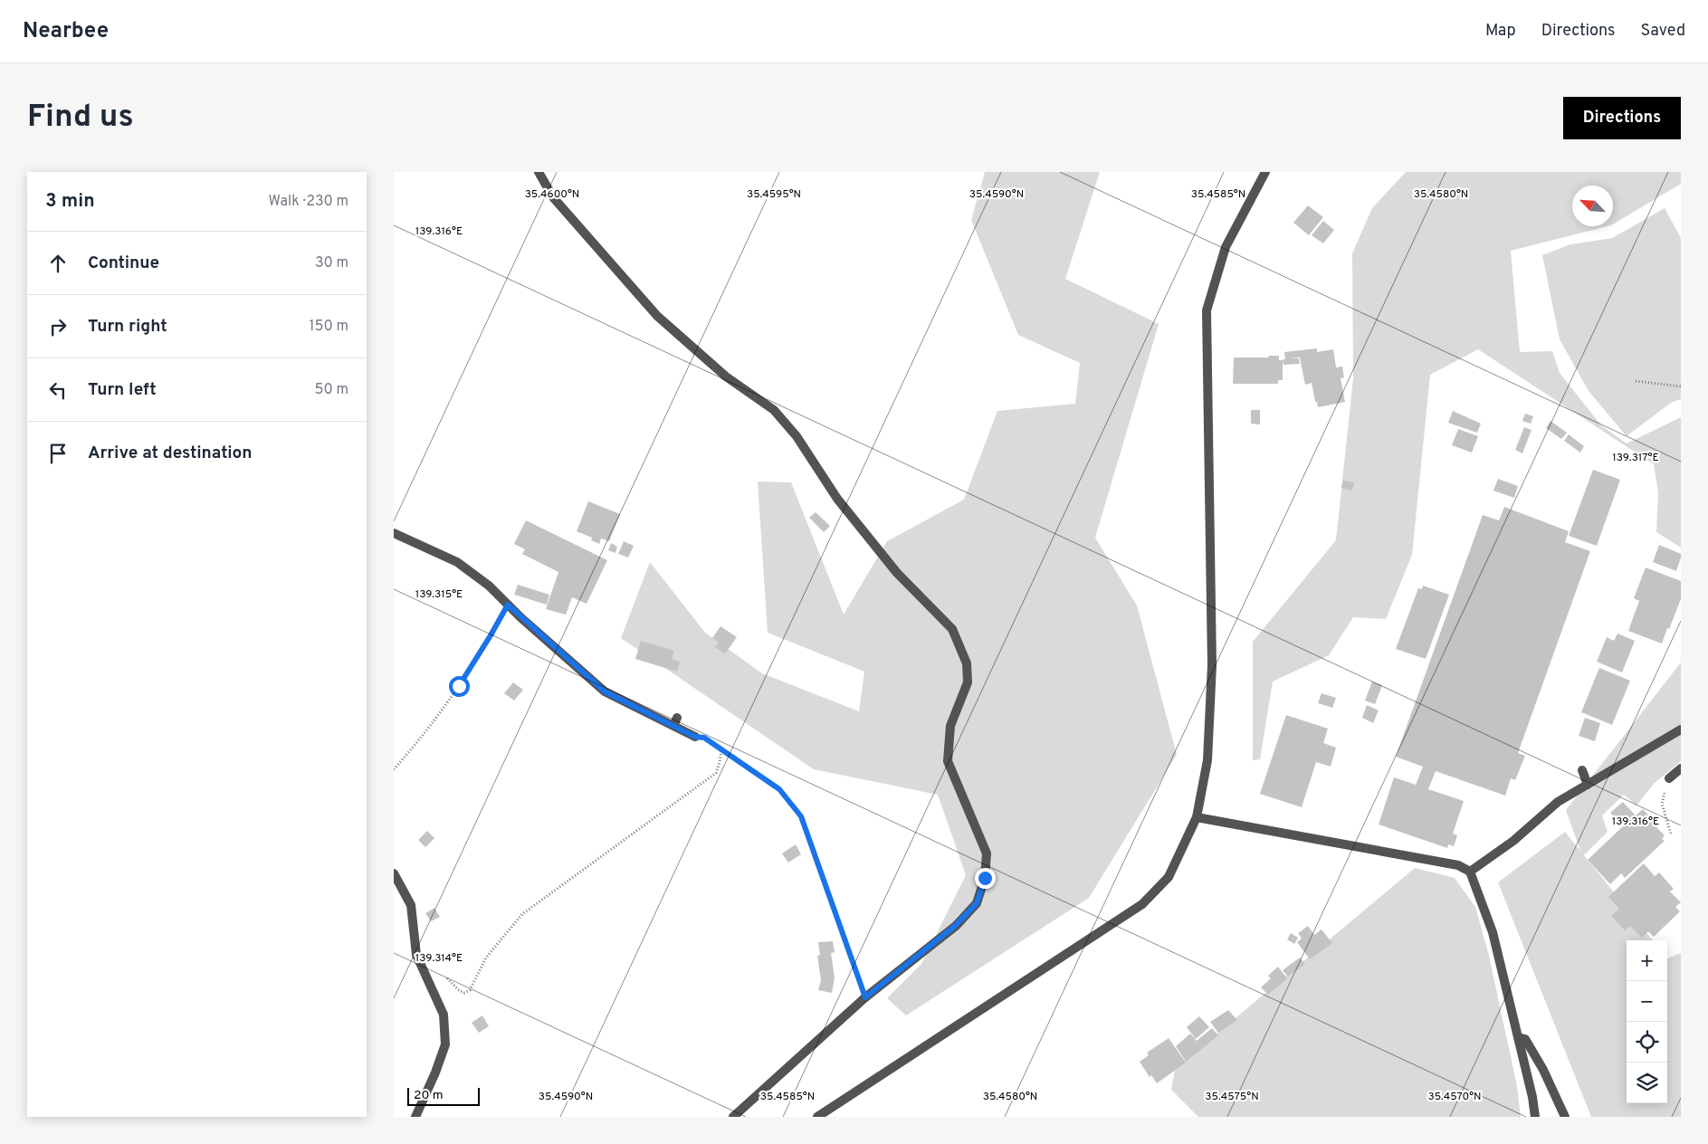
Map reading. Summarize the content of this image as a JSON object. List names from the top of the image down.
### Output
{
  "scale_bar": "20 m",
  "north": "top left",
  "page": {
    "header": "Nearbee",
    "nav": ["Map", "Directions", "Saved"],
    "buttons": "Directions",
    "title": "Find us",
    "heading": ["3 min", "Walk · 230 m"],
    "list": [
      ["Continue", "30 m"],
      ["Turn right", "150 m"],
      ["Turn left", "50 m"],
      "Arrive at destination"
    ],
    "map_buttons": ["+", "−"],
    "scale": "20 m"
  },
  "coordinates": [
    "35.4600°N",
    "35.4595°N",
    "35.4590°N",
    "35.4585°N",
    "35.4580°N",
    "139.316°E",
    "139.317°E",
    "139.315°E",
    "139.314°E",
    "35.4575°N",
    "35.4570°N"
  ]
}
